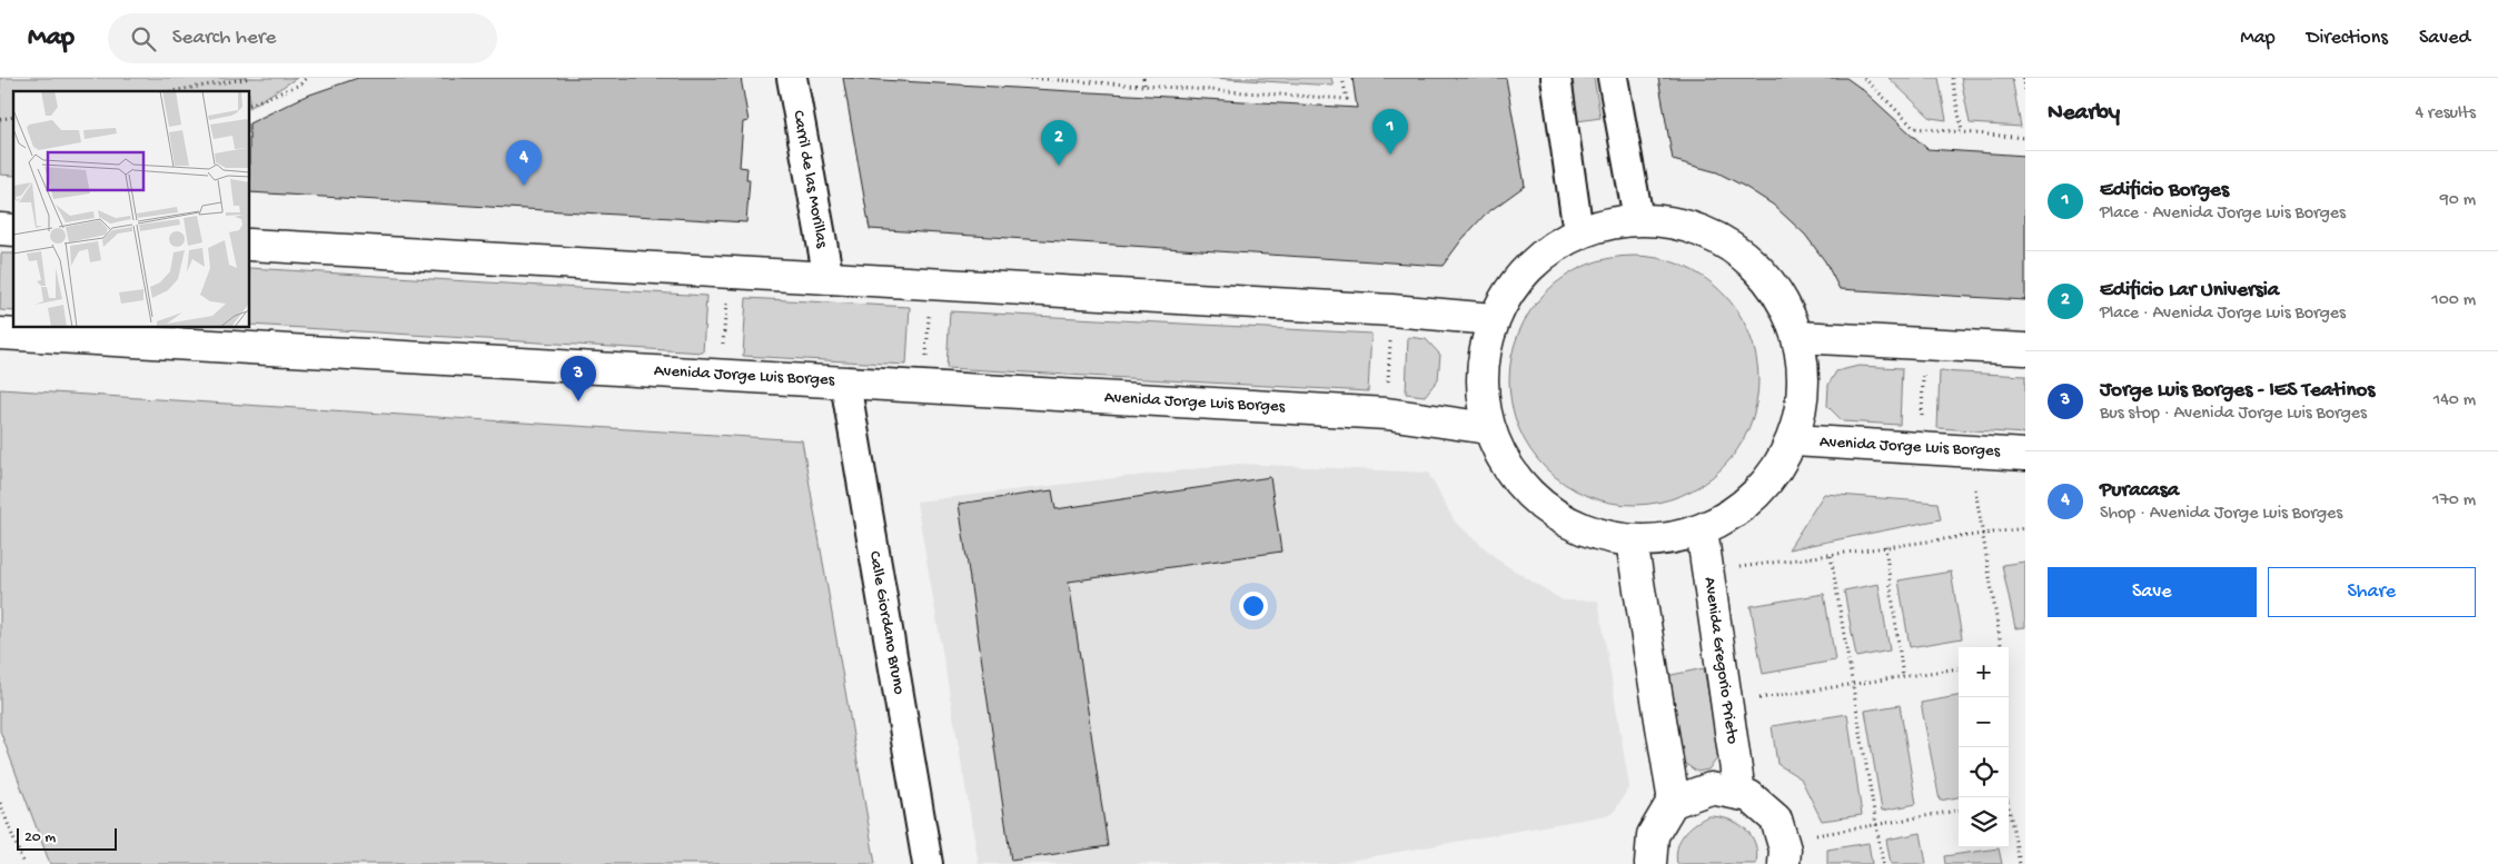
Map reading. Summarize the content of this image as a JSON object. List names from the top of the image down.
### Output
{
  "streets": {
    "main road": ["Avenida Jorge Luis Borges", "Avenida Gregorio Prieto"],
    "street": ["Carril de las Morillas", "Calle Giordano Bruno"]
  },
  "crossings": [
    ["Avenida Jorge Luis Borges", "Calle Giordano Bruno"]
  ],
  "scale_bar": "20 m",
  "page": {
    "header": "Map",
    "search": "Search here",
    "nav": ["Map", "Directions", "Saved"],
    "heading": ["Nearby", "4 results"],
    "pins": [
      "1",
      "2",
      "4",
      "3"
    ],
    "list": [
      {
        "mark": "1",
        "name": "Edificio Borges",
        "note": "Place · Avenida Jorge Luis Borges",
        "value": "90 m"
      },
      {
        "mark": "2",
        "name": "Edificio Lar Universia",
        "note": "Place · Avenida Jorge Luis Borges",
        "value": "100 m"
      },
      {
        "mark": "3",
        "name": "Jorge Luis Borges - IES Teatinos",
        "note": "Bus stop · Avenida Jorge Luis Borges",
        "value": "140 m"
      },
      {
        "mark": "4",
        "name": "Puracasa",
        "note": "Shop · Avenida Jorge Luis Borges",
        "value": "170 m"
      }
    ],
    "buttons": ["Save", "Share"],
    "map_buttons": ["+", "−"],
    "scale": "20 m"
  }
}
